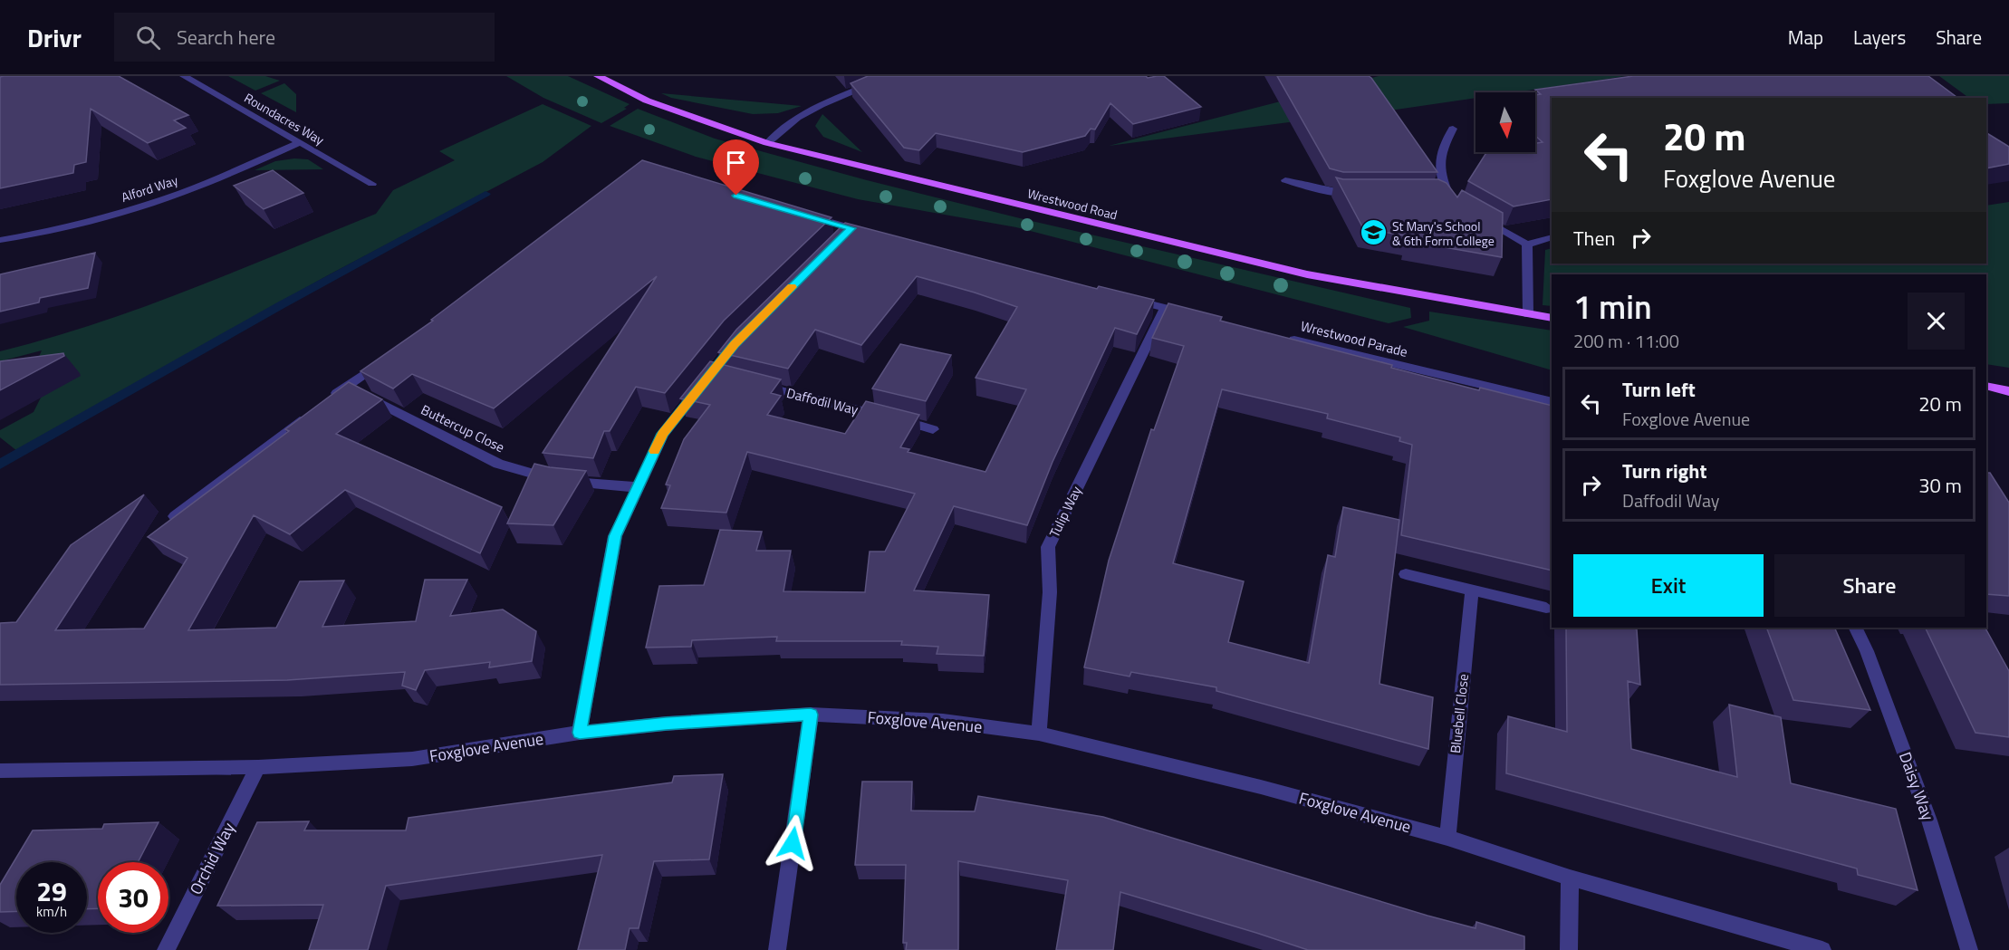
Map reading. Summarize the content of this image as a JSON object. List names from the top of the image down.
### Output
{
  "streets": {
    "main road": ["Wrestwood Road"],
    "street": [
      "Roundacres Way",
      "Alford Way",
      "Wrestwood Parade",
      "Daffodil Way",
      "Buttercup Close",
      "Tulip Way",
      "Bluebell Close",
      "Foxglove Avenue",
      "Daisy Way",
      "Orchid Way"
    ]
  },
  "crossings": [
    ["Roundacres Way", "Alford Way"],
    ["Tulip Way", "Foxglove Avenue"],
    ["Bluebell Close", "Foxglove Avenue"],
    ["Foxglove Avenue", "Orchid Way"]
  ],
  "places": {
    "school or university": ["St Mary's School & 6th Form College"]
  },
  "north": "bottom",
  "page": {
    "header": "Drivr",
    "search": "Search here",
    "nav": ["Map", "Layers", "Share"],
    "turn": ["20 m", "Foxglove Avenue"],
    "then": "Then",
    "heading": ["1 min", "200 m · 11:00"],
    "list": [
      {
        "name": "Turn left",
        "note": "Foxglove Avenue",
        "value": "20 m"
      },
      {
        "name": "Turn right",
        "note": "Daffodil Way",
        "value": "30 m"
      }
    ],
    "buttons": ["Exit", "Share"],
    "speed": "29 km/h",
    "limit": "30"
  }
}
